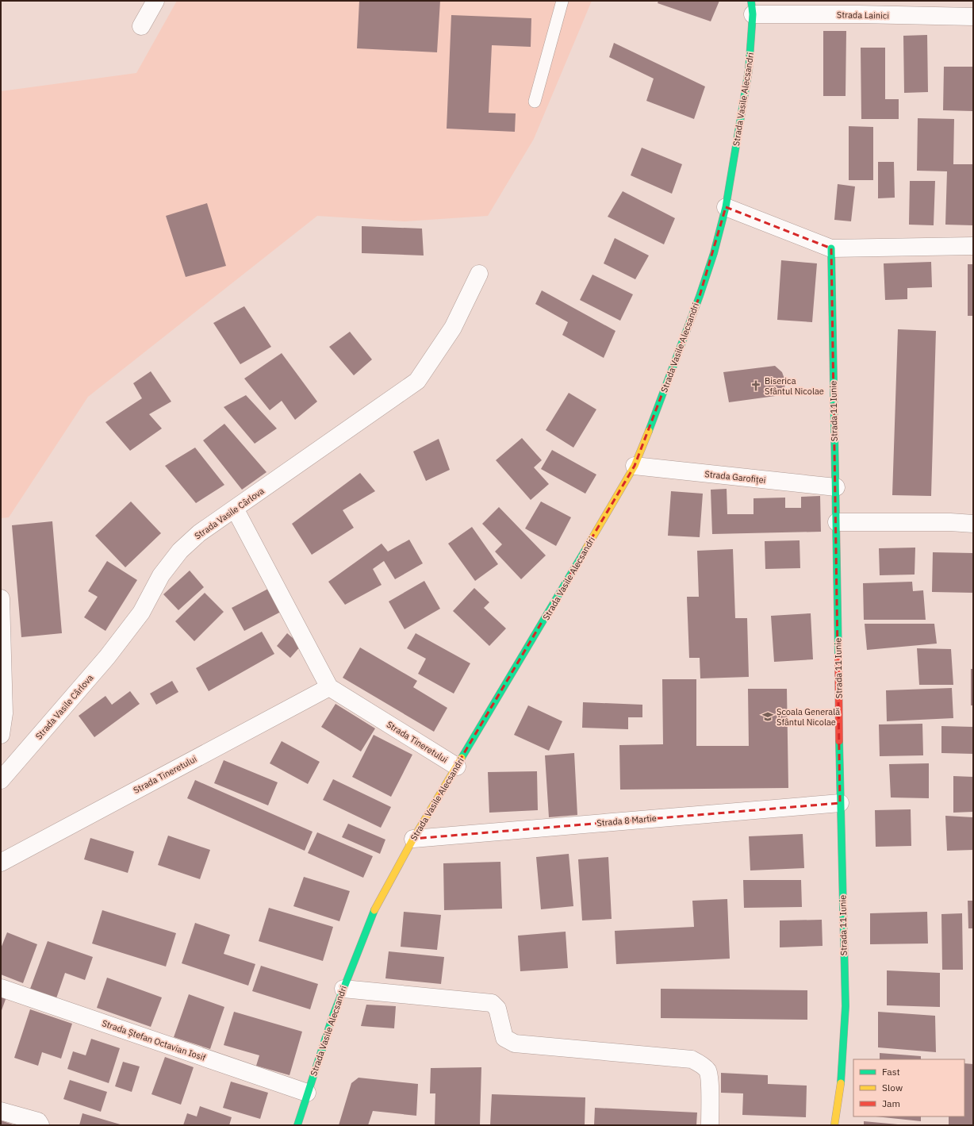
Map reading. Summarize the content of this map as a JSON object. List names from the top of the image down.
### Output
{
  "streets": {
    "street": [
      "Strada Lainici",
      "Strada Vasile Alecsandri",
      "Strada 11 Iunie",
      "Strada Garofiței",
      "Strada Vasile Cârlova",
      "Strada Tineretului",
      "Strada 8 Martie",
      "Strada Ștefan Octavian Iosif"
    ]
  },
  "crossings": [
    ["Strada Lainici", "Strada Vasile Alecsandri"],
    ["Strada Vasile Alecsandri", "Strada Garofiței"],
    ["Strada Vasile Alecsandri", "Strada Tineretului"],
    ["Strada Vasile Alecsandri", "Strada 8 Martie"],
    ["Strada Vasile Alecsandri", "Strada Ștefan Octavian Iosif"],
    ["Strada 11 Iunie", "Strada Garofiței"],
    ["Strada 11 Iunie", "Strada 8 Martie"],
    ["Strada Vasile Cârlova", "Strada Tineretului"]
  ],
  "places": {
    "church": ["Biserica Sfântul Nicolae"],
    "school or university": ["Școala Generală Sfântul Nicolae"]
  },
  "legend": ["Fast", "Slow", "Jam"]
}
